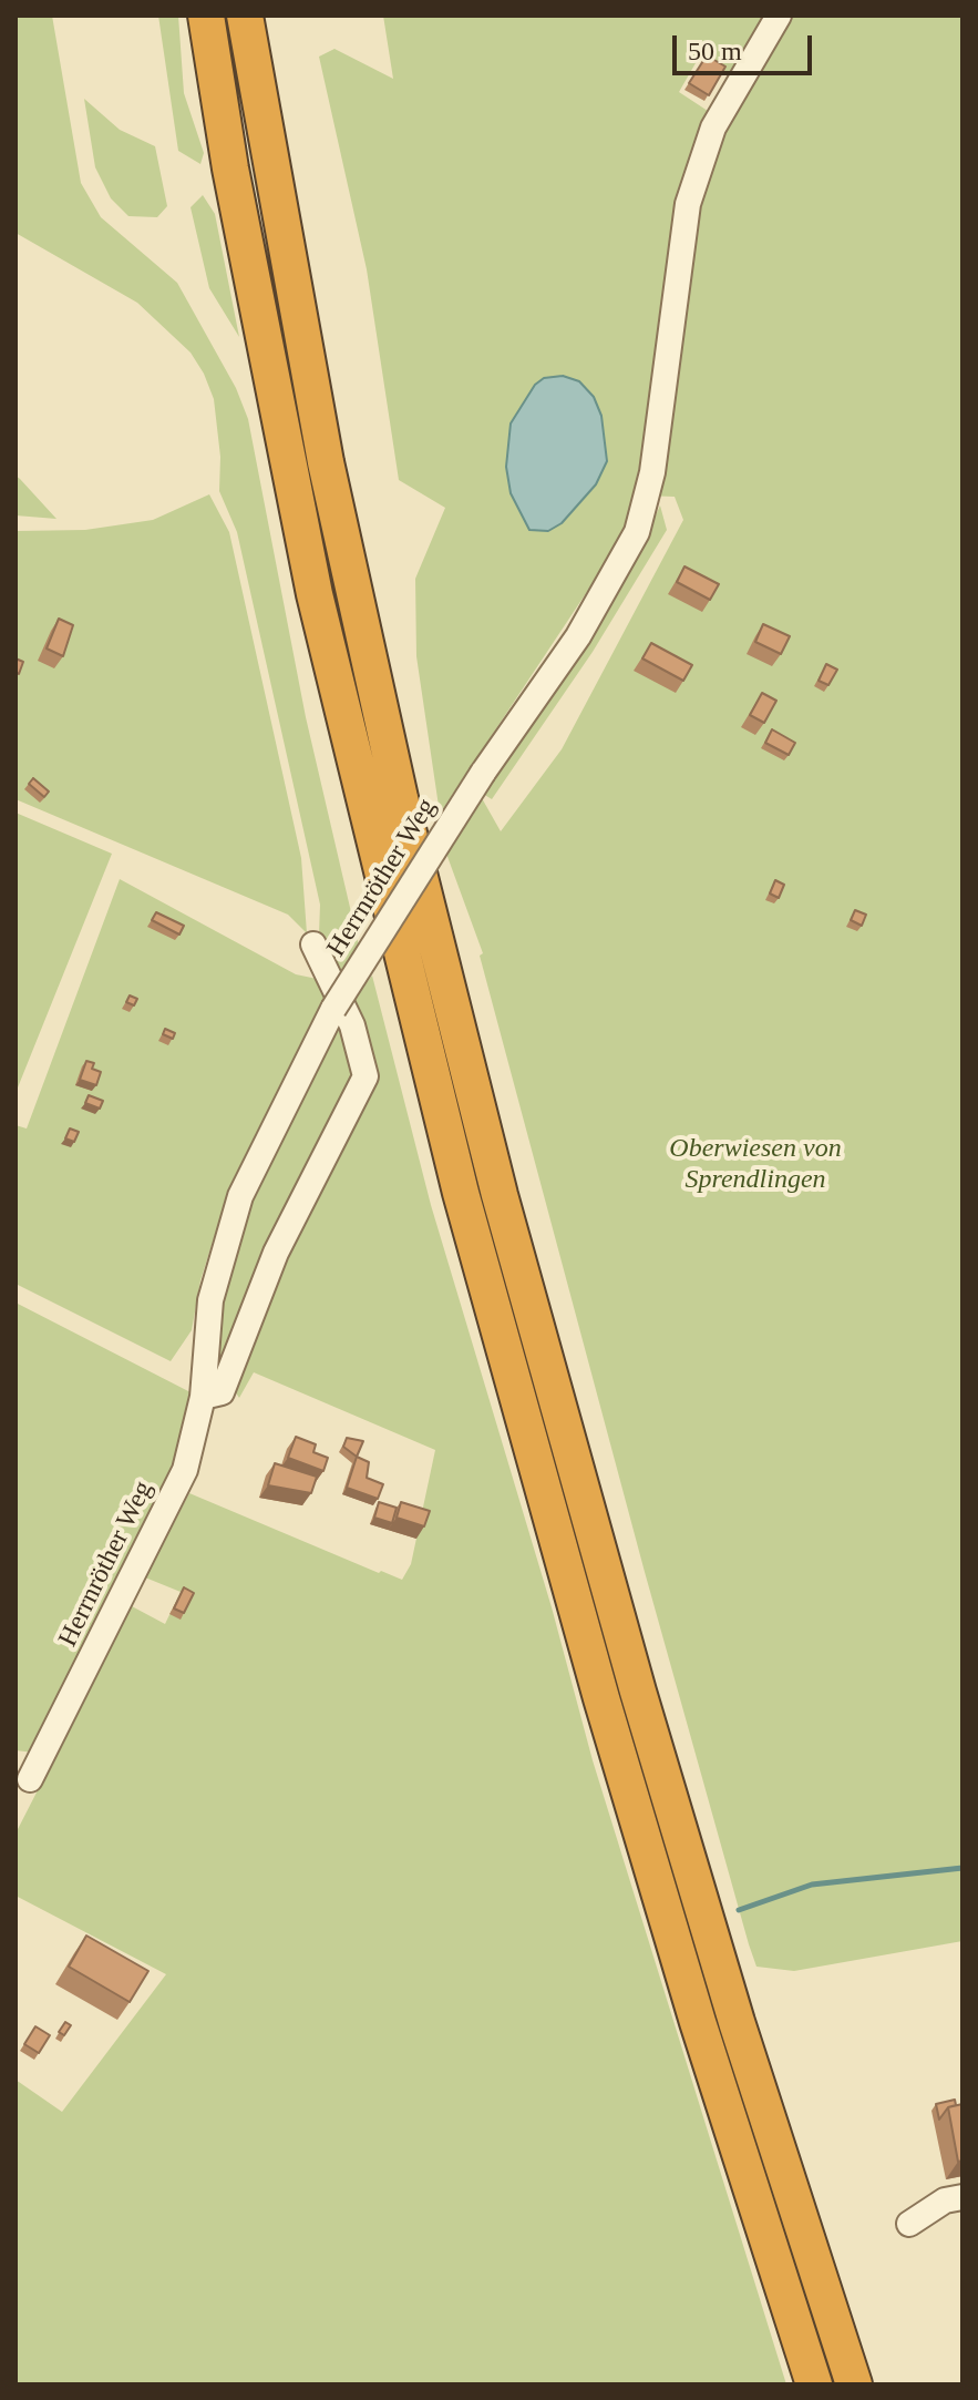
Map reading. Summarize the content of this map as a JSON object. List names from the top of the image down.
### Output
{
  "streets": {
    "street": ["Herrnröther Weg"]
  },
  "parks": ["Oberwiesen von Sprendlingen"],
  "scale_bar": "50 m"
}
